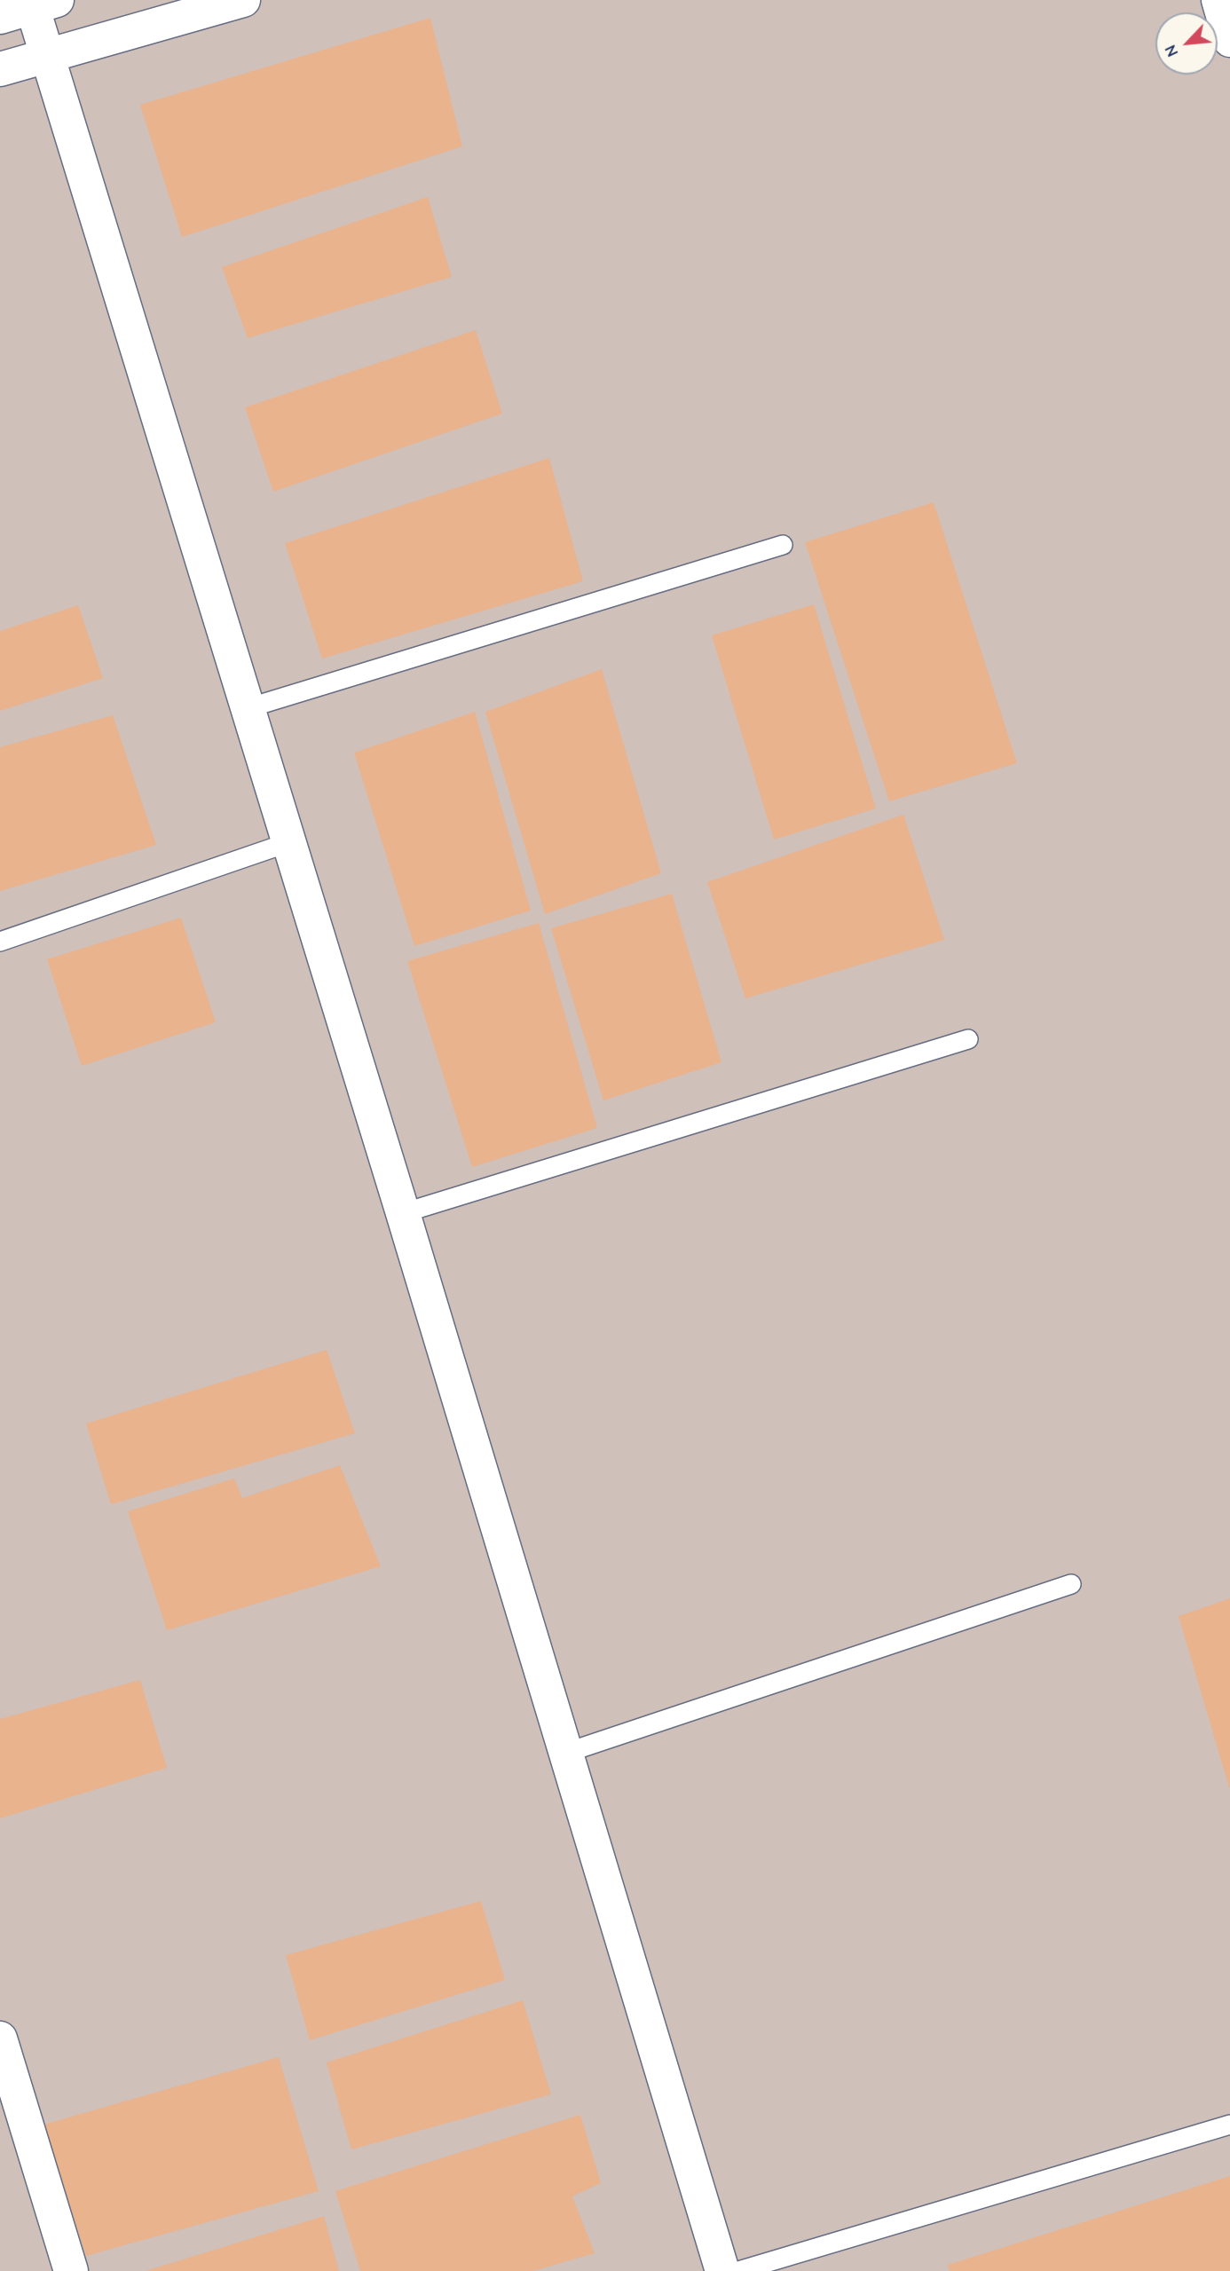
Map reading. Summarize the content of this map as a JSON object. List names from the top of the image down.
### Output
{
  "north": "bottom left"
}
